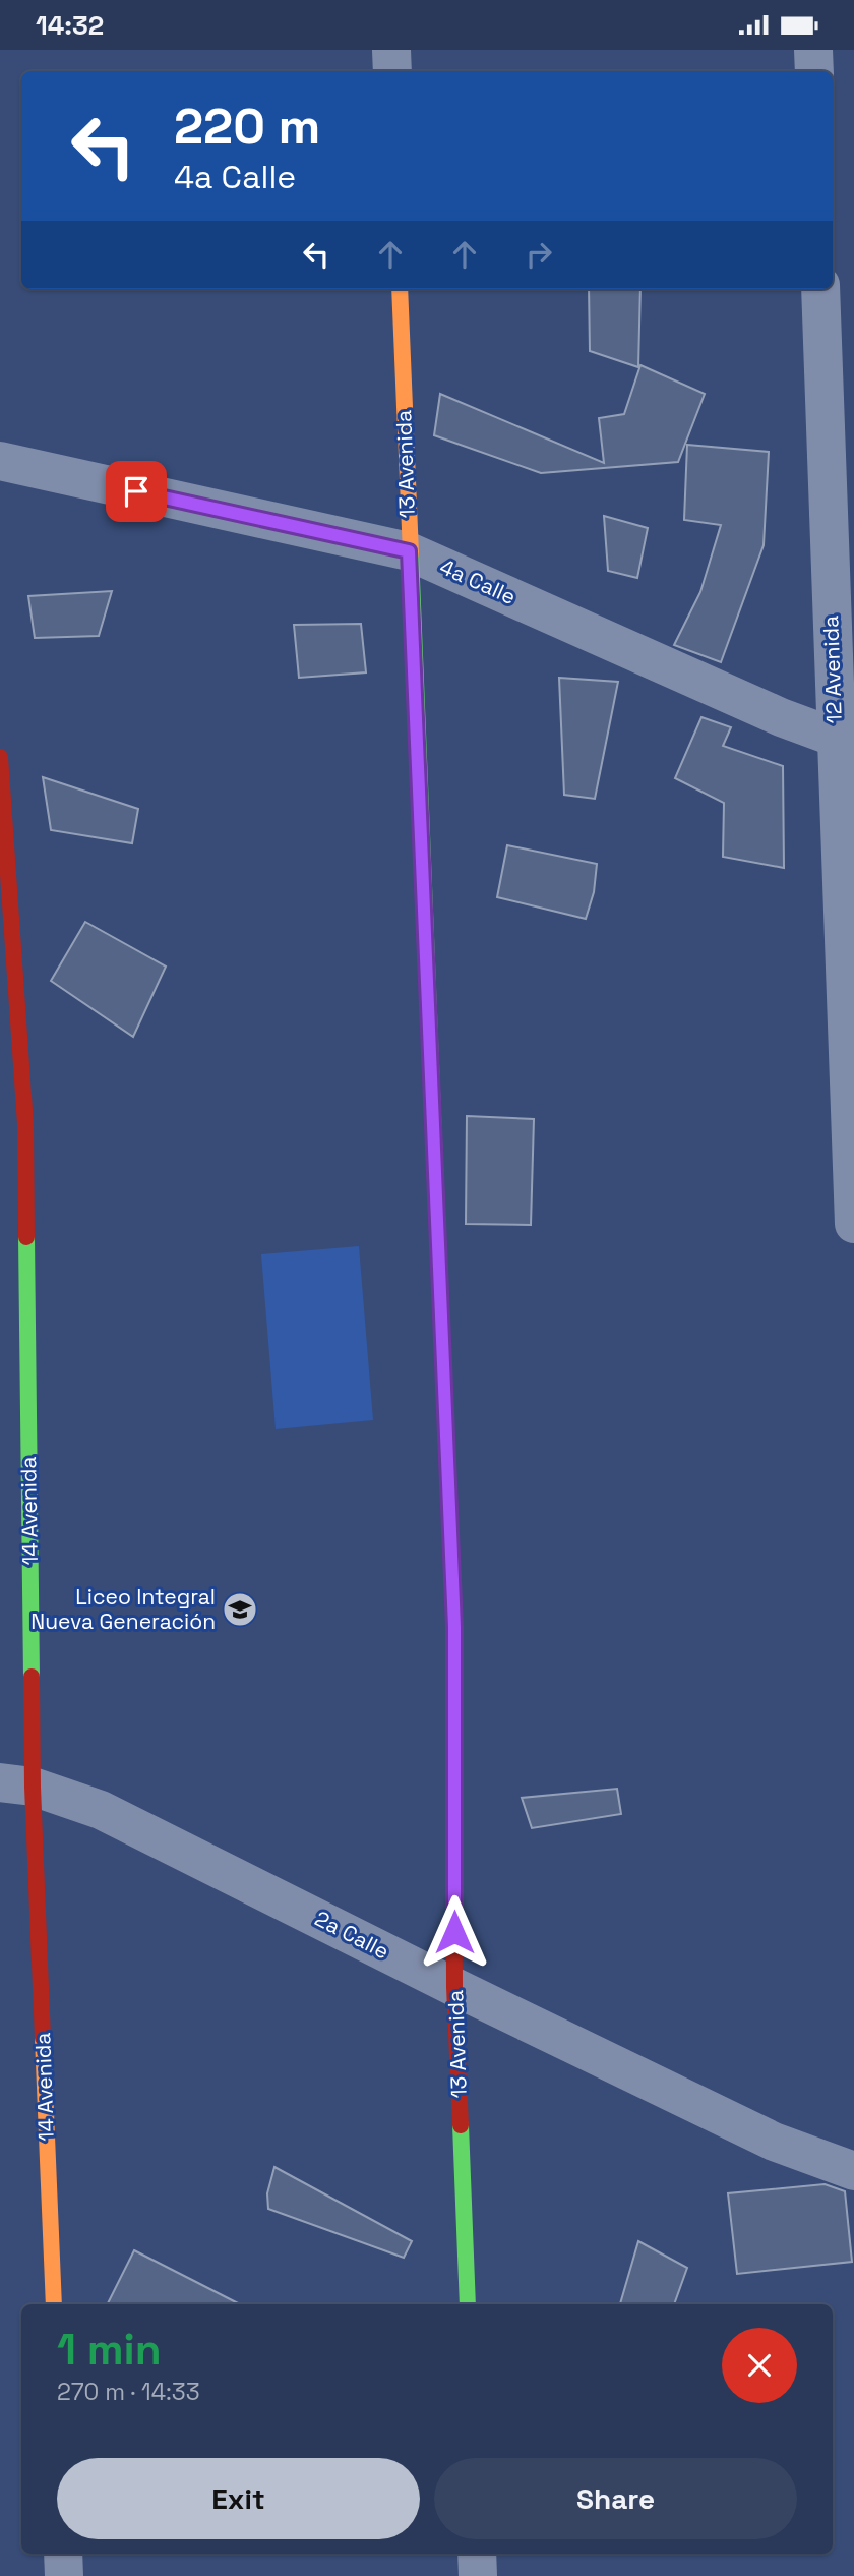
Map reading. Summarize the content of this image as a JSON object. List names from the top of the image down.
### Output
{
  "streets": {
    "street": [
      "13 Avenida",
      "4a Calle",
      "12 Avenida",
      "14 Avenida",
      "2a Calle"
    ]
  },
  "crossings": [
    ["13 Avenida", "4a Calle"],
    ["13 Avenida", "2a Calle"],
    ["4a Calle", "12 Avenida"],
    ["14 Avenida", "2a Calle"]
  ],
  "places": {
    "school or university": ["Liceo Integral Nueva Generación"]
  },
  "page": {
    "status": "14:32",
    "turn": ["220 m", "4a Calle"],
    "heading": ["1 min", "270 m · 14:33"],
    "buttons": ["Exit", "Share"]
  }
}
